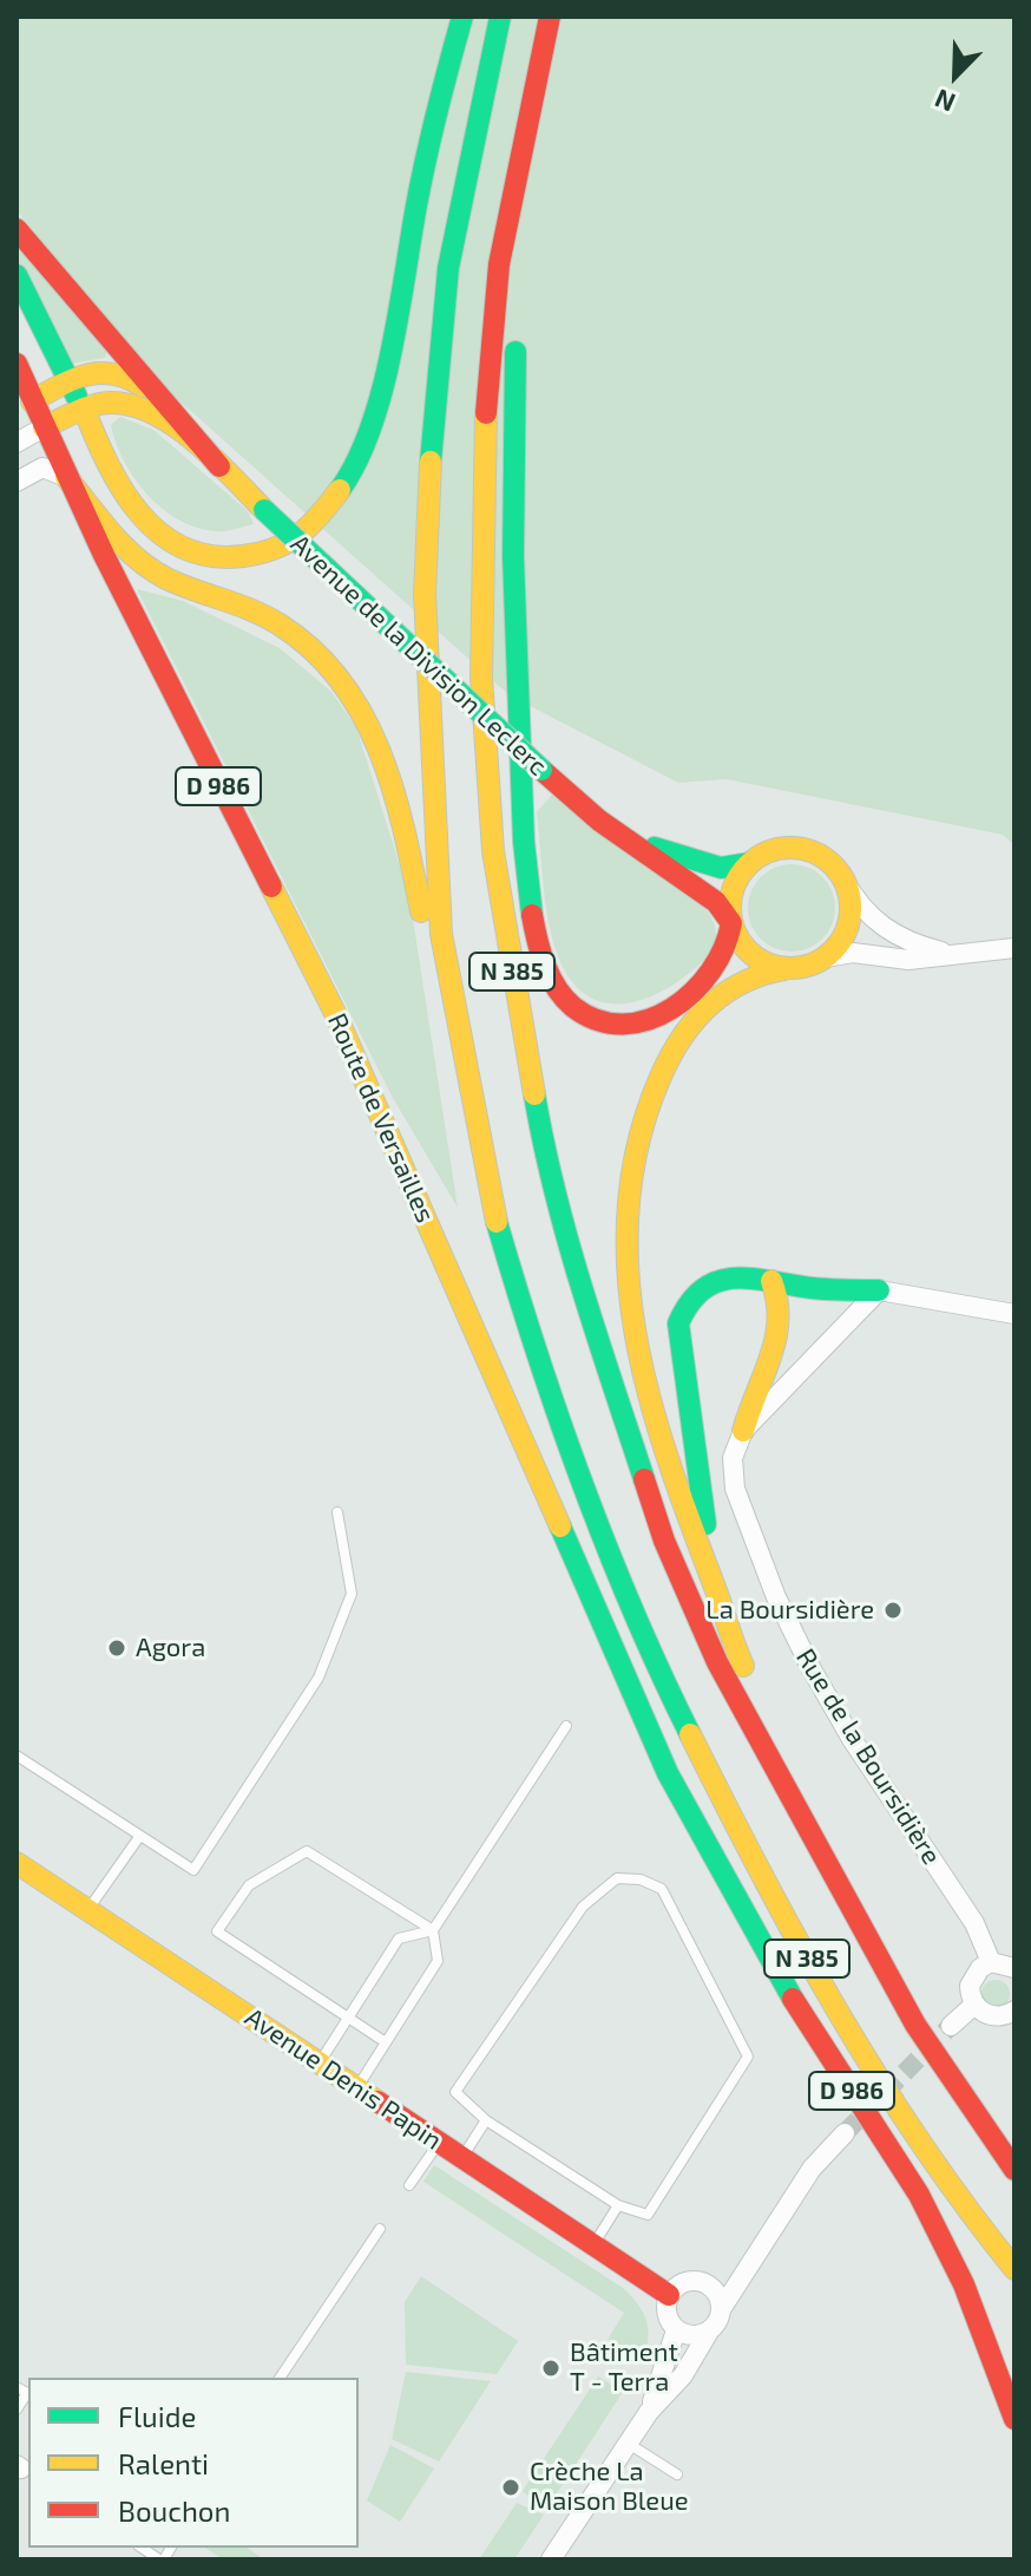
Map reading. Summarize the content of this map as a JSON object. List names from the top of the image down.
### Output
{
  "streets": {
    "main road": [
      "Avenue de la Division Leclerc",
      "D 986",
      "N 385",
      "Route de Versailles",
      "Avenue Denis Papin"
    ],
    "street": ["Rue de la Boursidière"]
  },
  "crossings": [
    ["D 986", "Route de Versailles"]
  ],
  "places": [
    "La Boursidière",
    "Agora",
    "Bâtiment T - Terra",
    "Crèche La Maison Bleue"
  ],
  "legend": ["Fluide", "Ralenti", "Bouchon"],
  "north": "bottom left"
}
